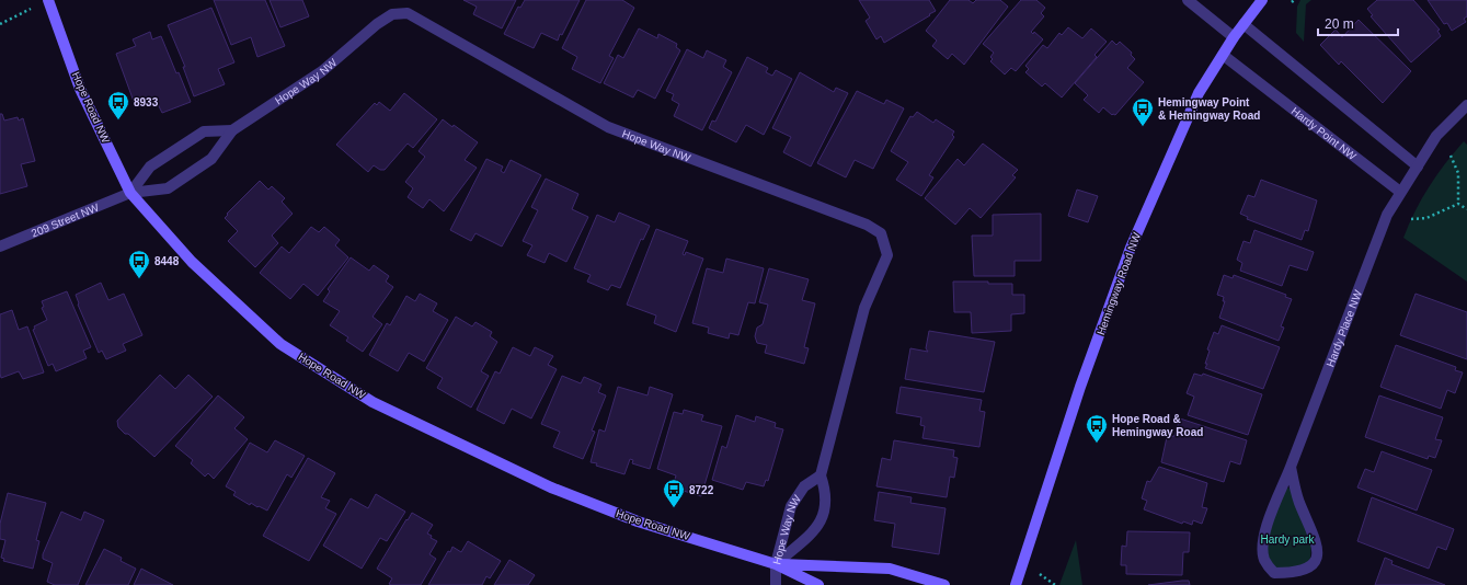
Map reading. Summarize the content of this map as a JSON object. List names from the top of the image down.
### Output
{
  "streets": {
    "street": [
      "Hope Way NW",
      "Hope Road NW",
      "Hardy Point NW",
      "209 Street NW",
      "Hemingway Road NW",
      "Hardy Place NW"
    ]
  },
  "crossings": [
    ["Hope Way NW", "Hope Road NW"],
    ["Hope Way NW", "209 Street NW"],
    ["Hope Road NW", "209 Street NW"],
    ["Hardy Point NW", "Hemingway Road NW"],
    ["Hardy Point NW", "Hardy Place NW"]
  ],
  "parks": ["Hardy park"],
  "places": {
    "bus stop": [
      "8933",
      "Hemingway Point & Hemingway Road",
      "8448",
      "Hope Road & Hemingway Road",
      "8722"
    ]
  },
  "scale_bar": "20 m"
}
